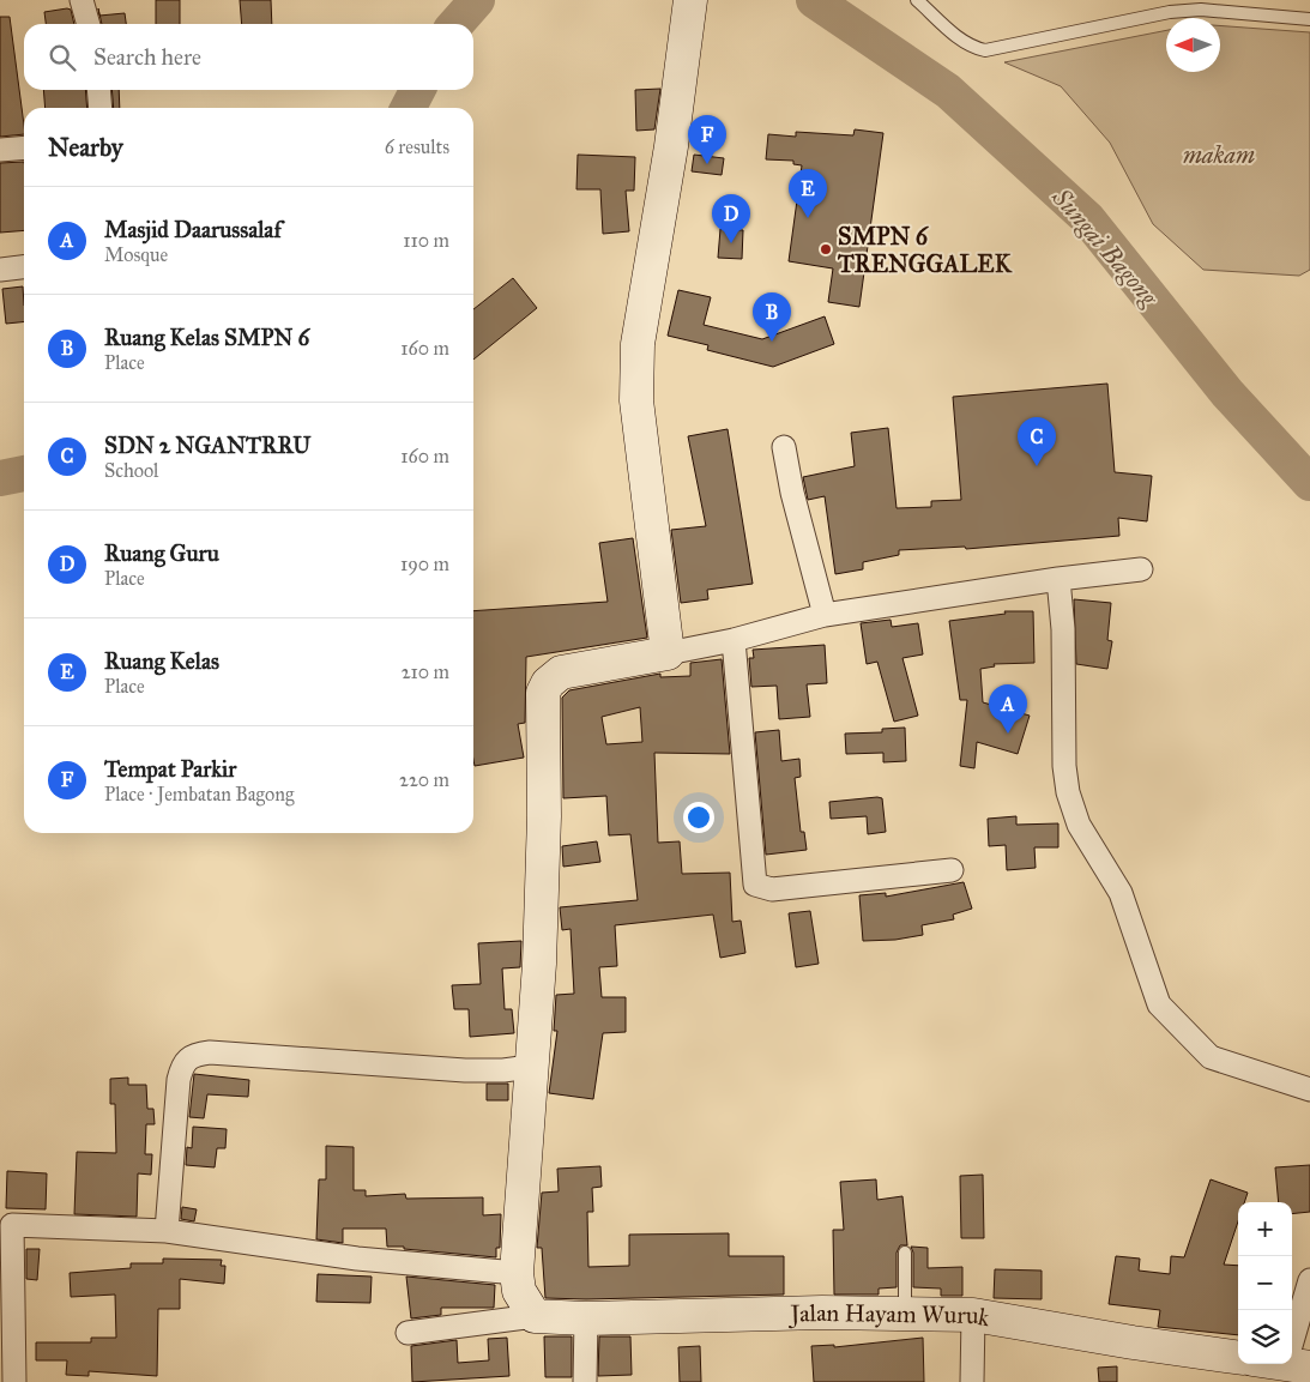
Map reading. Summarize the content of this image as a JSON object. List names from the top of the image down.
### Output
{
  "streets": {
    "street": ["Jalan Hayam Wuruk"]
  },
  "water": ["Sungai Bagong"],
  "parks": ["makam"],
  "places": ["SMPN 6 TRENGGALEK"],
  "north": "left",
  "page": {
    "search": "Search here",
    "heading": ["Nearby", "6 results"],
    "pins": [
      "F",
      "E",
      "D",
      "B",
      "C",
      "A"
    ],
    "list": [
      {
        "mark": "A",
        "name": "Masjid Daarussalaf",
        "note": "Mosque",
        "value": "110 m"
      },
      {
        "mark": "B",
        "name": "Ruang Kelas SMPN 6",
        "note": "Place",
        "value": "160 m"
      },
      {
        "mark": "C",
        "name": "SDN 2 NGANTRRU",
        "note": "School",
        "value": "160 m"
      },
      {
        "mark": "D",
        "name": "Ruang Guru",
        "note": "Place",
        "value": "190 m"
      },
      {
        "mark": "E",
        "name": "Ruang Kelas",
        "note": "Place",
        "value": "210 m"
      },
      {
        "mark": "F",
        "name": "Tempat Parkir",
        "note": "Place · Jembatan Bagong",
        "value": "220 m"
      }
    ],
    "map_buttons": ["+", "−"]
  }
}
